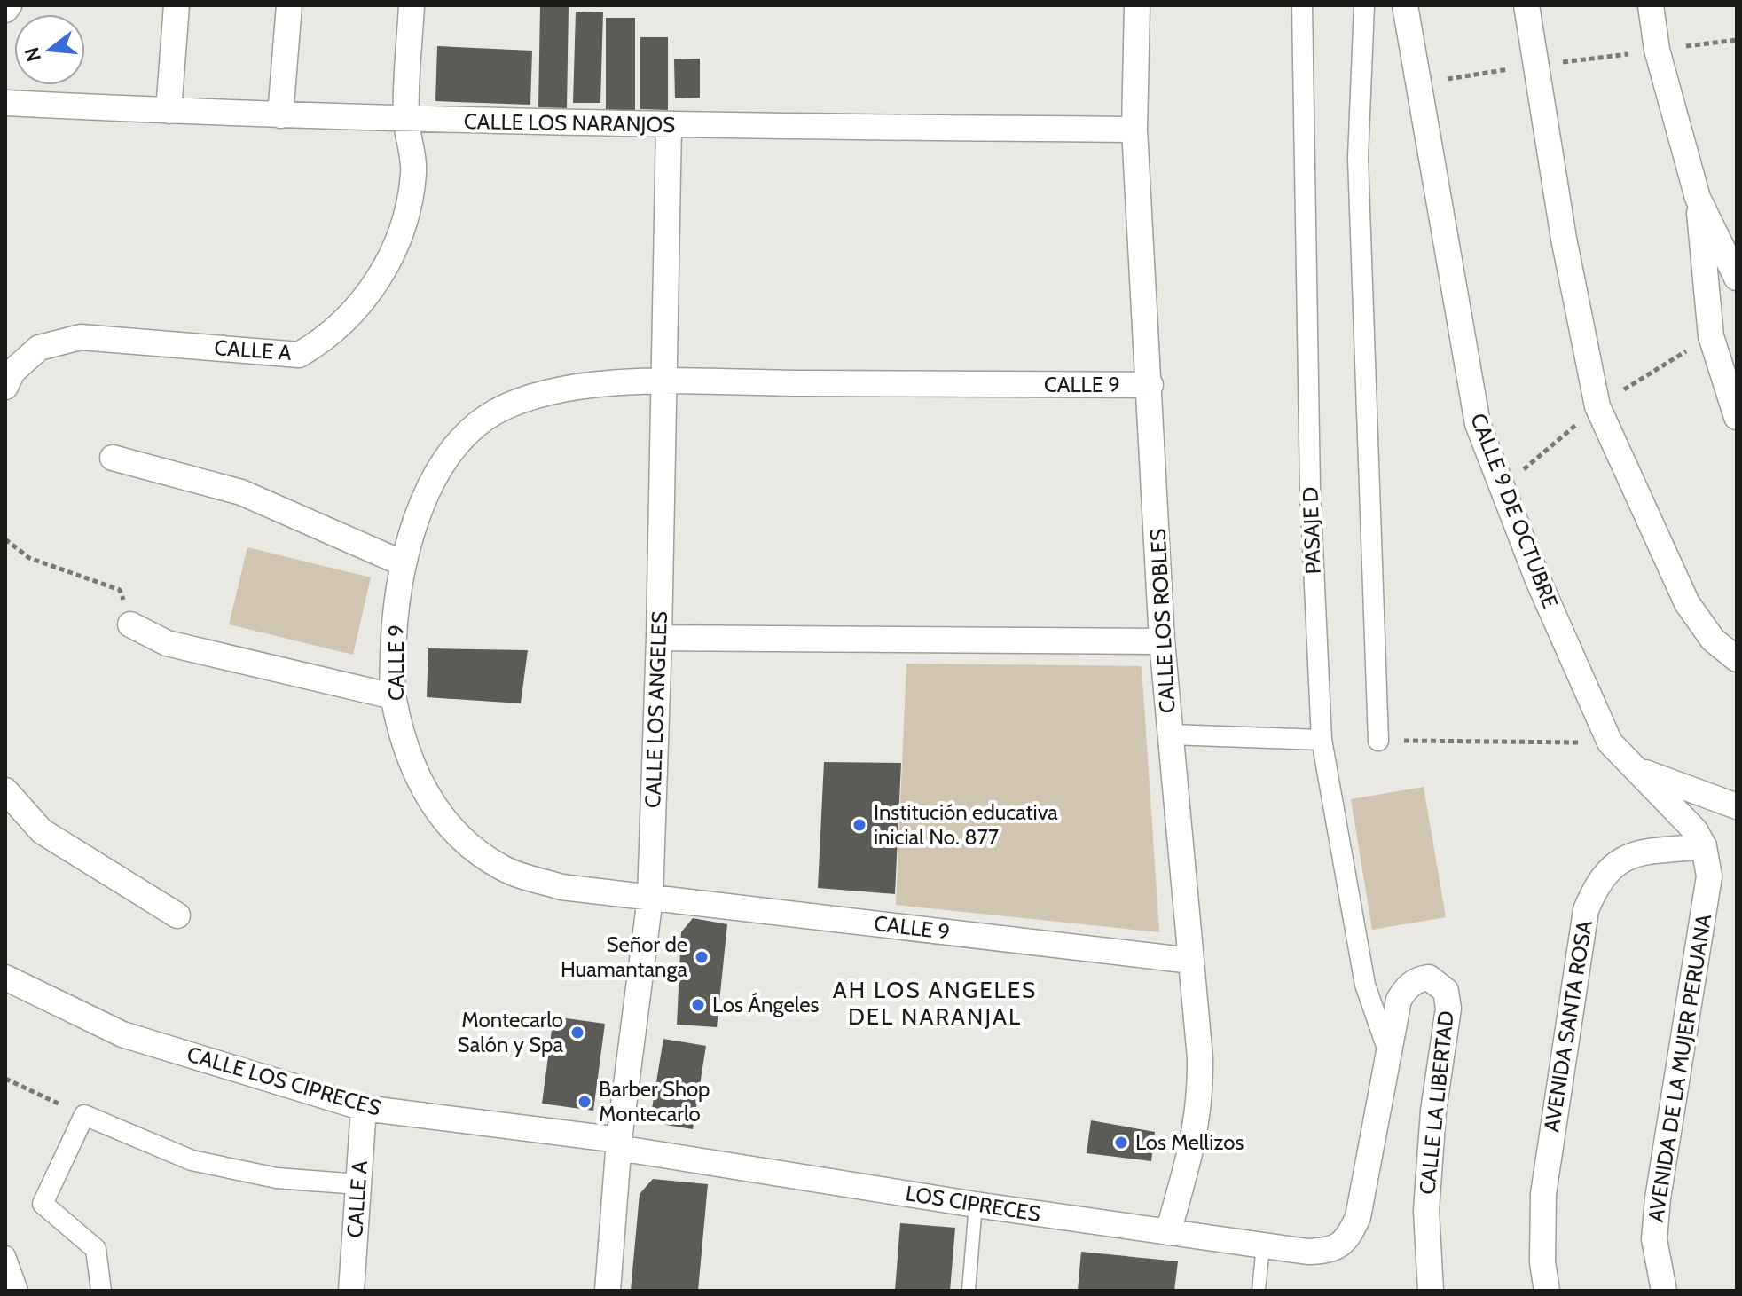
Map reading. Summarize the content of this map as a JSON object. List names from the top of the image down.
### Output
{
  "streets": {
    "street": [
      "CALLE LOS NARANJOS",
      "CALLE A",
      "CALLE 9",
      "CALLE 9 DE OCTUBRE",
      "PASAJE D",
      "CALLE LOS ROBLES",
      "CALLE LOS ANGELES",
      "AVENIDA SANTA ROSA",
      "AVENIDA DE LA MUJER PERUANA",
      "CALLE LOS CIPRECES",
      "CALLE LA LIBERTAD",
      "LOS CIPRECES"
    ]
  },
  "crossings": [
    ["CALLE LOS NARANJOS", "CALLE A"],
    ["CALLE LOS NARANJOS", "CALLE LOS ROBLES"],
    ["CALLE LOS NARANJOS", "CALLE LOS ANGELES"],
    ["CALLE A", "CALLE LOS CIPRECES"],
    ["CALLE 9", "CALLE LOS ROBLES"],
    ["CALLE 9", "CALLE LOS ANGELES"],
    ["CALLE 9 DE OCTUBRE", "AVENIDA SANTA ROSA"],
    ["CALLE 9 DE OCTUBRE", "AVENIDA DE LA MUJER PERUANA"],
    ["PASAJE D", "CALLE LA LIBERTAD"],
    ["CALLE LOS ROBLES", "LOS CIPRECES"],
    ["CALLE LOS ANGELES", "CALLE LOS CIPRECES"],
    ["CALLE LOS ANGELES", "LOS CIPRECES"],
    ["AVENIDA SANTA ROSA", "AVENIDA DE LA MUJER PERUANA"],
    ["CALLE LOS CIPRECES", "LOS CIPRECES"],
    ["CALLE LA LIBERTAD", "LOS CIPRECES"]
  ],
  "districts": ["AH LOS ANGELES DEL NARANJAL"],
  "places": [
    "Institución educativa inicial No. 877",
    "Señor de Huamantanga",
    "Los Ángeles",
    "Montecarlo Salón y Spa",
    "Barber Shop Montecarlo",
    "Los Mellizos"
  ],
  "north": "left"
}
